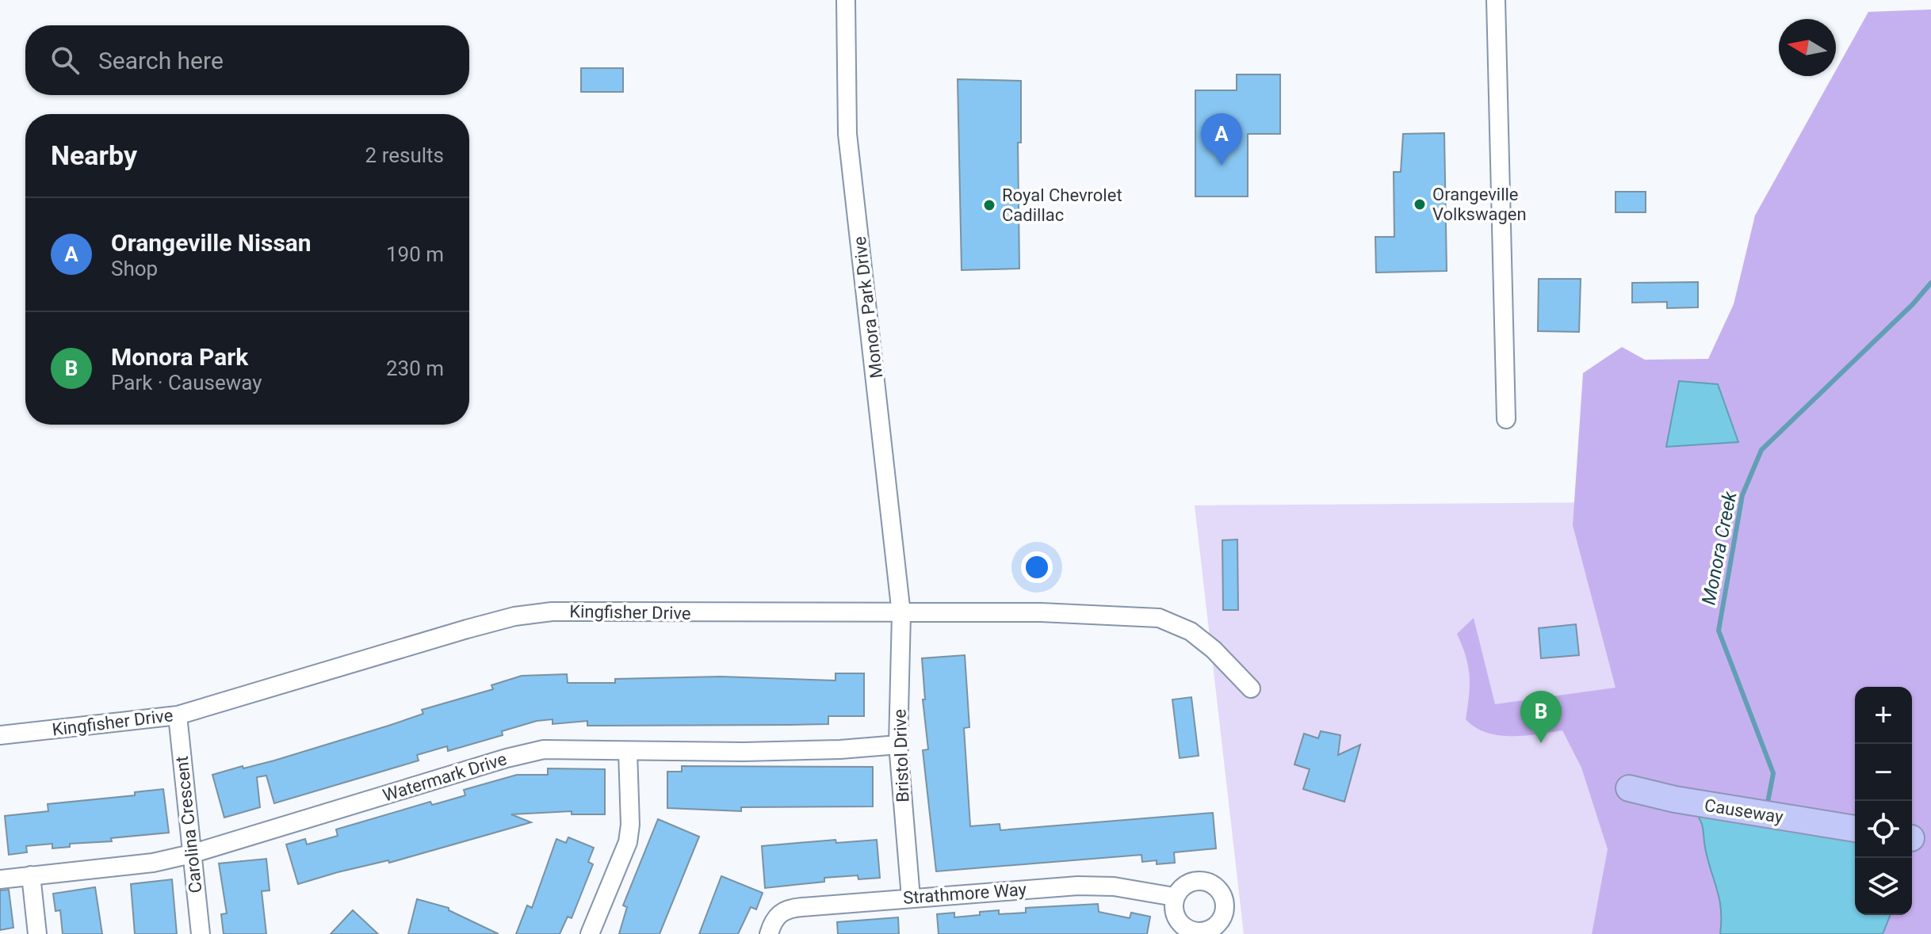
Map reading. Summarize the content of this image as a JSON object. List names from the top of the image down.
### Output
{
  "streets": {
    "highway": ["Causeway"],
    "street": [
      "Monora Park Drive",
      "Kingfisher Drive",
      "Bristol Drive",
      "Watermark Drive",
      "Carolina Crescent",
      "Strathmore Way"
    ]
  },
  "crossings": [
    ["Monora Park Drive", "Kingfisher Drive"],
    ["Monora Park Drive", "Bristol Drive"],
    ["Kingfisher Drive", "Bristol Drive"],
    ["Kingfisher Drive", "Carolina Crescent"],
    ["Bristol Drive", "Watermark Drive"],
    ["Bristol Drive", "Strathmore Way"],
    ["Watermark Drive", "Carolina Crescent"]
  ],
  "water": ["Monora Creek"],
  "places": ["Orangeville Volkswagen", "Royal Chevrolet Cadillac"],
  "north": "left",
  "page": {
    "search": "Search here",
    "pins": ["A", "B"],
    "heading": ["Nearby", "2 results"],
    "list": [
      {
        "mark": "A",
        "name": "Orangeville Nissan",
        "note": "Shop",
        "value": "190 m"
      },
      {
        "mark": "B",
        "name": "Monora Park",
        "note": "Park · Causeway",
        "value": "230 m"
      }
    ],
    "map_buttons": ["+", "−"]
  }
}
